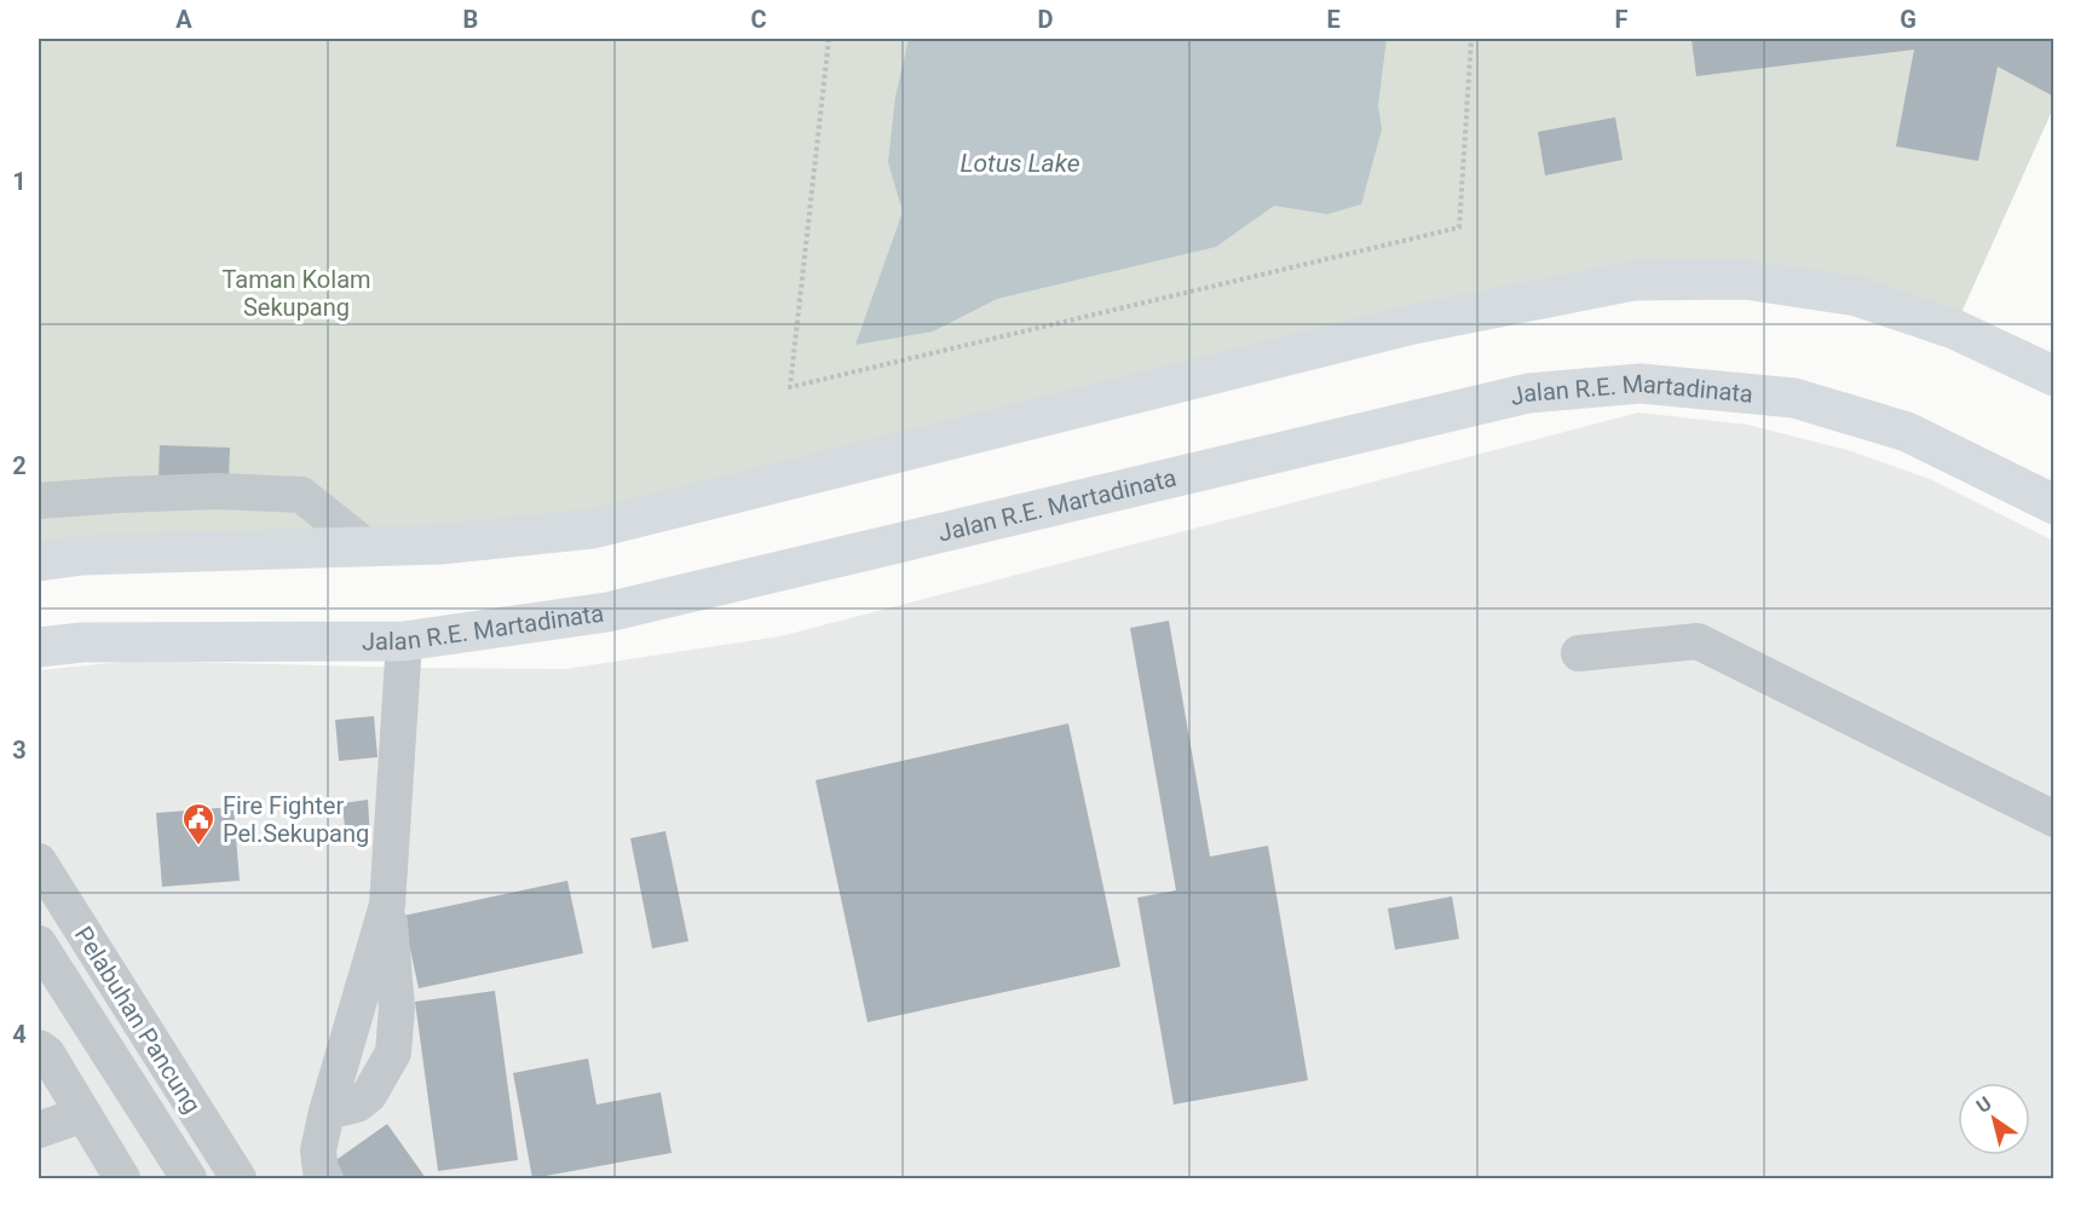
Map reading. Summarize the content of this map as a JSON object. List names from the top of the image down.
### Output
{
  "streets": {
    "highway": ["Jalan R.E. Martadinata"],
    "street": ["Pelabuhan Pancung"]
  },
  "water": ["Lotus Lake"],
  "parks": ["Taman Kolam Sekupang"],
  "places": {
    "public building": ["Fire Fighter Pel.Sekupang"]
  },
  "north": "top left",
  "grid": {
    "columns": [
      "A",
      "B",
      "C",
      "D",
      "E",
      "F",
      "G"
    ],
    "rows": [
      "1",
      "2",
      "3",
      "4"
    ]
  }
}
